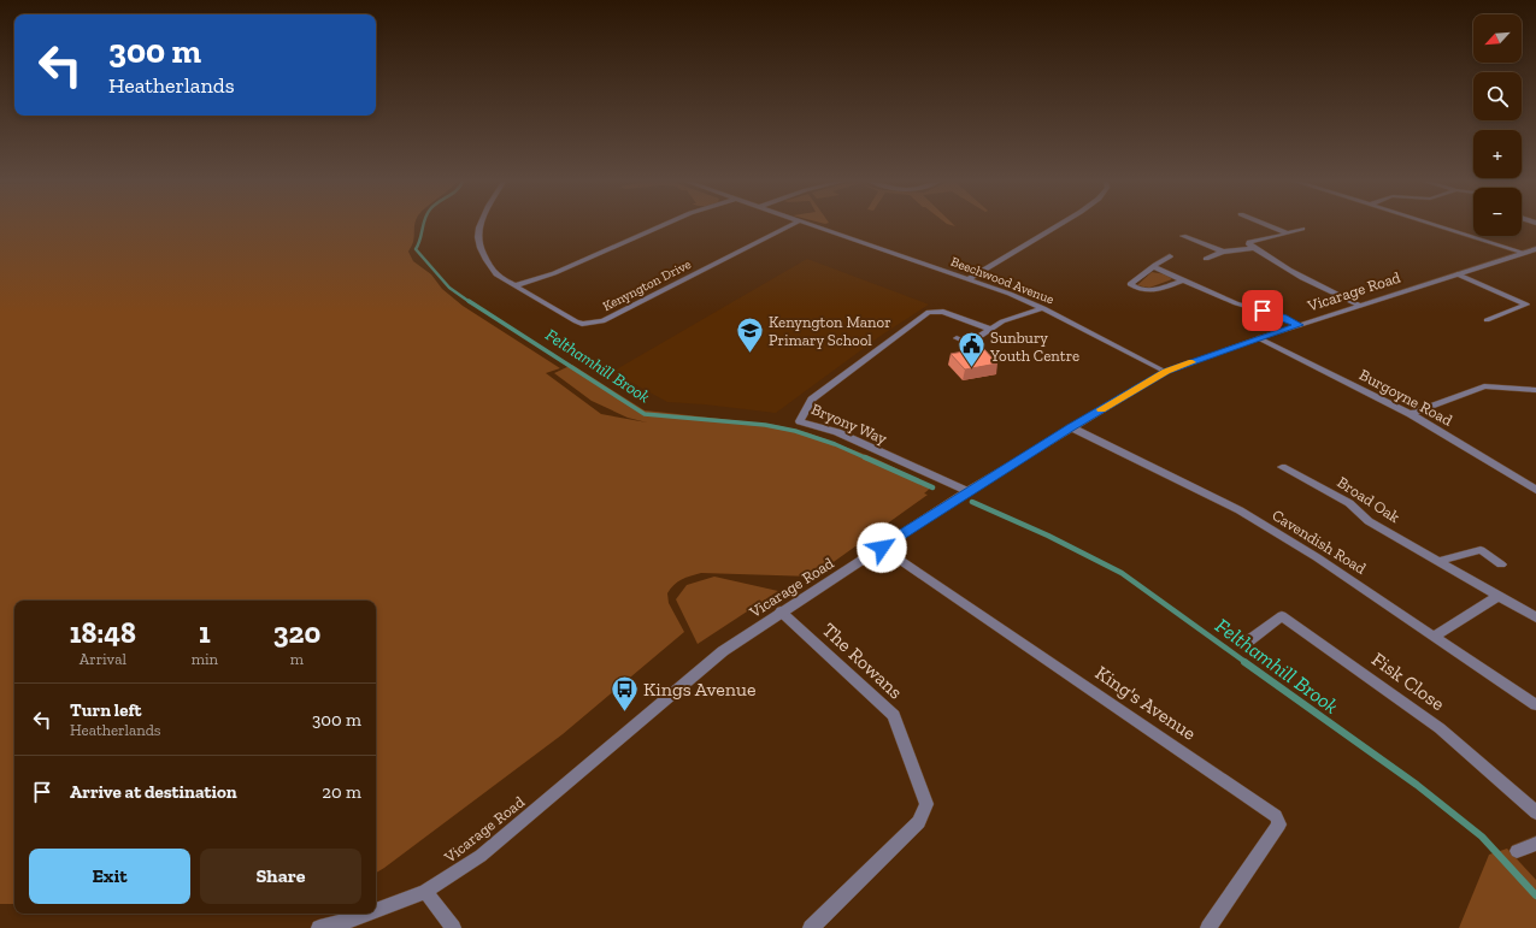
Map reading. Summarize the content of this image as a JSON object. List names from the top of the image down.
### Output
{
  "streets": {
    "street": [
      "Beechwood Avenue",
      "Kenyngton Drive",
      "Vicarage Road",
      "Burgoyne Road",
      "Bryony Way",
      "Broad Oak",
      "Cavendish Road",
      "The Rowans",
      "Fisk Close",
      "King's Avenue"
    ]
  },
  "crossings": [
    ["Beechwood Avenue", "Vicarage Road"],
    ["Vicarage Road", "Burgoyne Road"],
    ["Vicarage Road", "Bryony Way"],
    ["Vicarage Road", "Cavendish Road"],
    ["Vicarage Road", "The Rowans"],
    ["Vicarage Road", "King's Avenue"]
  ],
  "water": ["Felthamhill Brook"],
  "places": {
    "school or university": ["Kenyngton Manor Primary School"],
    "public building": ["Sunbury Youth Centre"],
    "bus stop": ["Kings Avenue"]
  },
  "north": "bottom left",
  "page": {
    "map_buttons": ["+", "−"],
    "turn": ["300 m", "Heatherlands"],
    "eta": [
      "18:48",
      "Arrival",
      "1",
      "min",
      "320",
      "m"
    ],
    "list": [
      {
        "name": "Turn left",
        "note": "Heatherlands",
        "value": "300 m"
      },
      {
        "name": "Arrive at destination",
        "value": "20 m"
      }
    ],
    "buttons": ["Exit", "Share"]
  }
}
